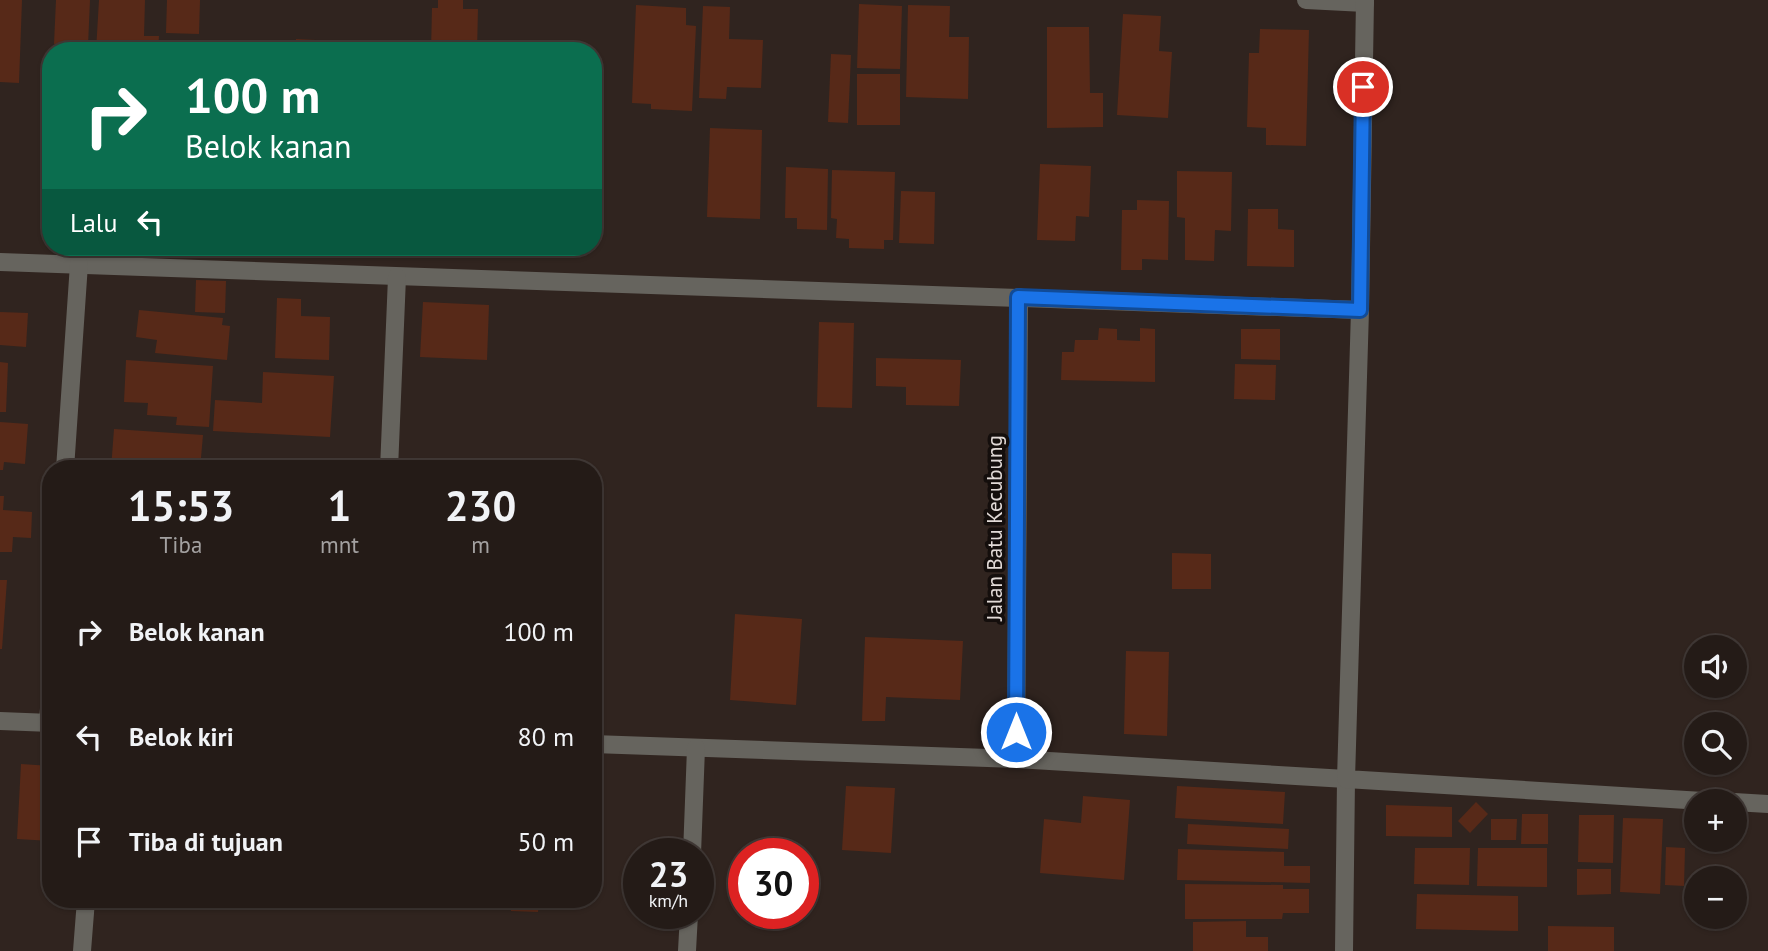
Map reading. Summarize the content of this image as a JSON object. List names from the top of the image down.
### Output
{
  "streets": {
    "street": ["Jalan Batu Kecubung"]
  },
  "page": {
    "turn": ["100 m", "Belok kanan"],
    "then": "Lalu",
    "eta": [
      "15:53",
      "Tiba",
      "1",
      "mnt",
      "230",
      "m"
    ],
    "list": [
      {
        "name": "Belok kanan",
        "value": "100 m"
      },
      {
        "name": "Belok kiri",
        "value": "80 m"
      },
      {
        "name": "Tiba di tujuan",
        "value": "50 m"
      }
    ],
    "map_buttons": ["+", "−"],
    "speed": "23 km/h",
    "limit": "30"
  }
}
